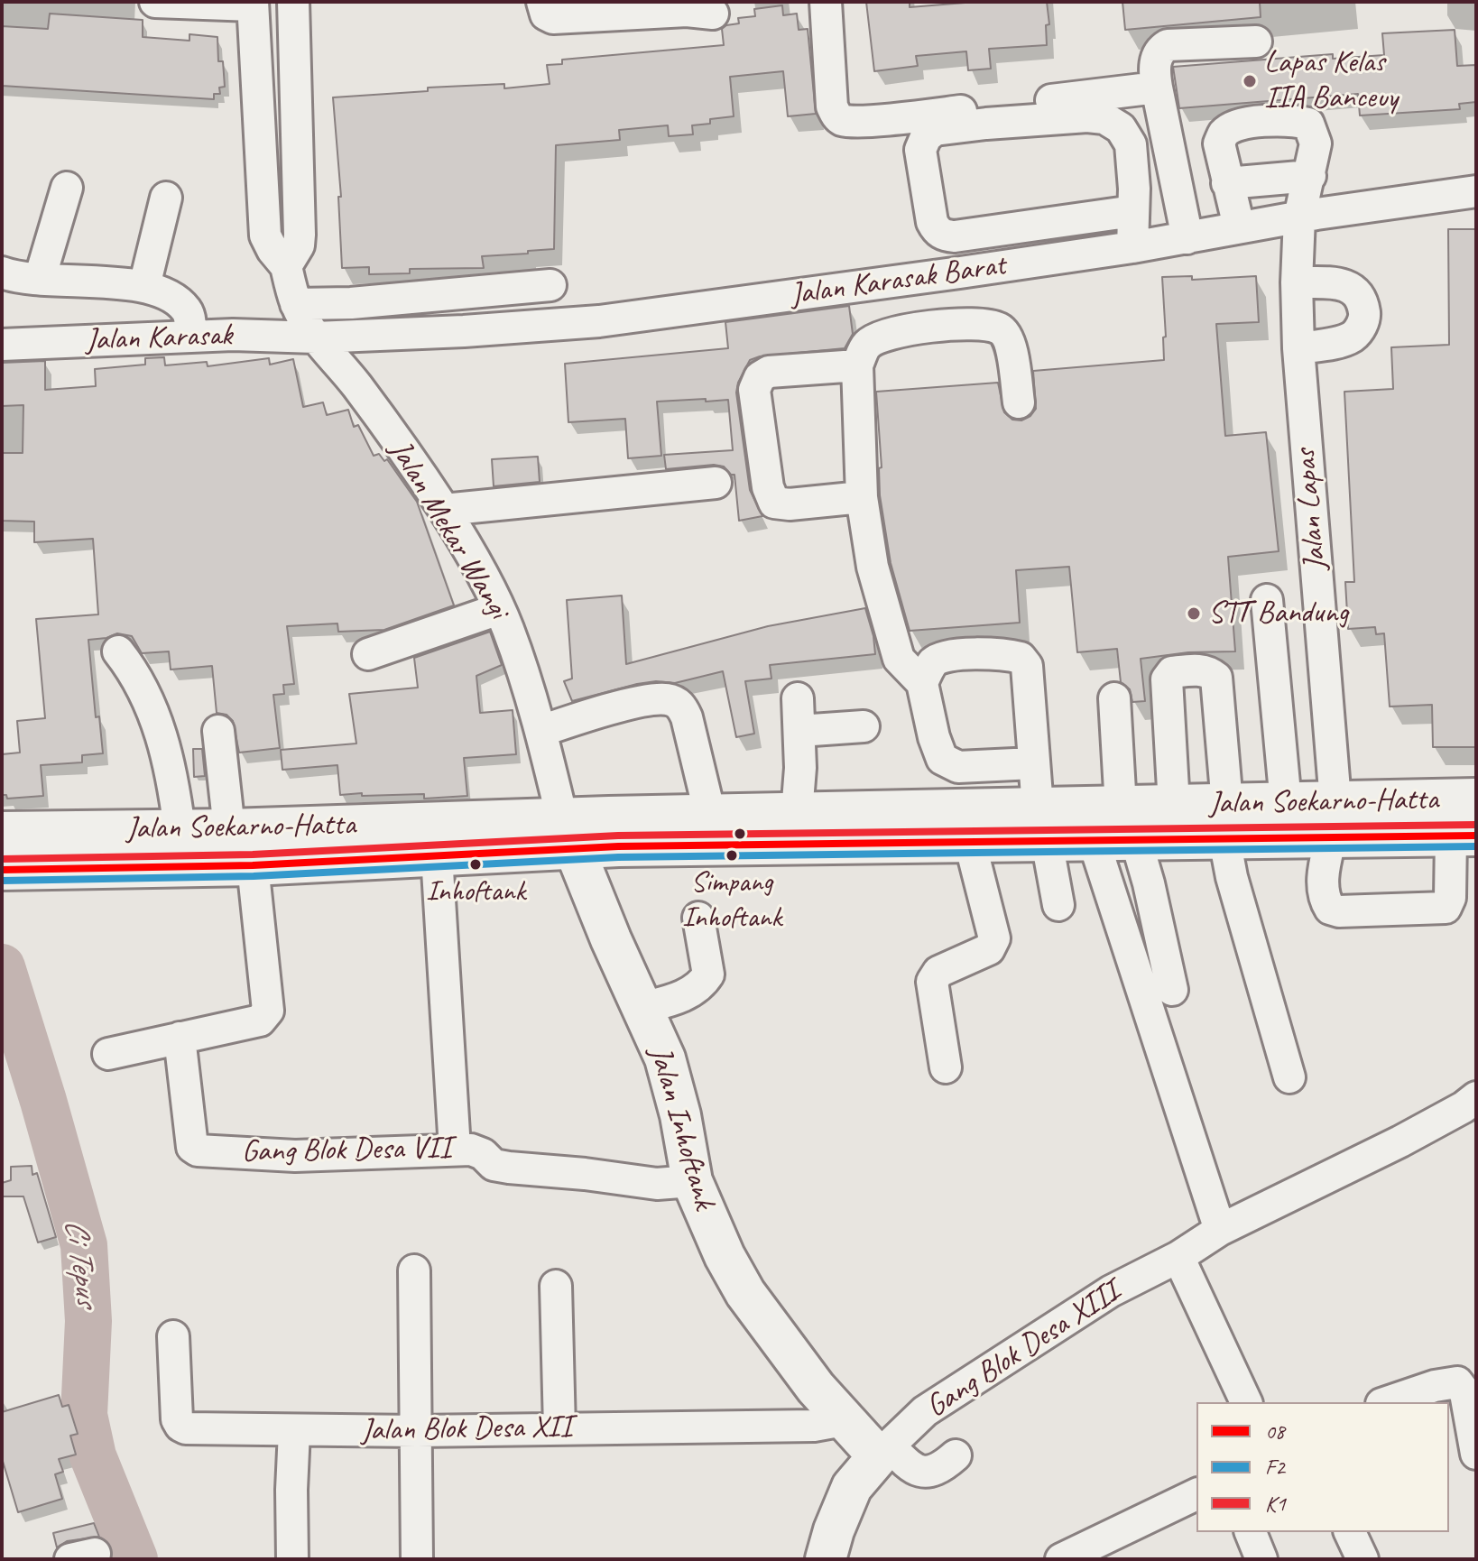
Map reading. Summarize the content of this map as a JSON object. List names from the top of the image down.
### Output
{
  "streets": {
    "main road": ["Jalan Soekarno-Hatta", "Jalan Inhoftank"],
    "street": [
      "Jalan Karasak Barat",
      "Jalan Karasak",
      "Jalan Lapas",
      "Jalan Mekar Wangi",
      "Gang Blok Desa VII",
      "Gang Blok Desa XIII",
      "Jalan Blok Desa XII"
    ]
  },
  "crossings": [
    ["Jalan Karasak Barat", "Jalan Karasak"],
    ["Jalan Karasak Barat", "Jalan Lapas"],
    ["Jalan Karasak Barat", "Jalan Mekar Wangi"],
    ["Jalan Karasak", "Jalan Mekar Wangi"],
    ["Jalan Lapas", "Jalan Soekarno-Hatta"],
    ["Jalan Mekar Wangi", "Jalan Soekarno-Hatta"],
    ["Jalan Mekar Wangi", "Jalan Inhoftank"],
    ["Jalan Soekarno-Hatta", "Jalan Inhoftank"],
    ["Jalan Inhoftank", "Gang Blok Desa VII"],
    ["Jalan Inhoftank", "Gang Blok Desa XIII"],
    ["Jalan Inhoftank", "Jalan Blok Desa XII"]
  ],
  "water": ["Ci Tepus"],
  "places": [
    "Lapas Kelas IIA Banceuy",
    "STT Bandung",
    "Simpang Inhoftank",
    "Inhoftank"
  ],
  "lines": ["transit line K1", "transit line 08", "transit line F2"],
  "legend": ["08", "F2", "K1"]
}
